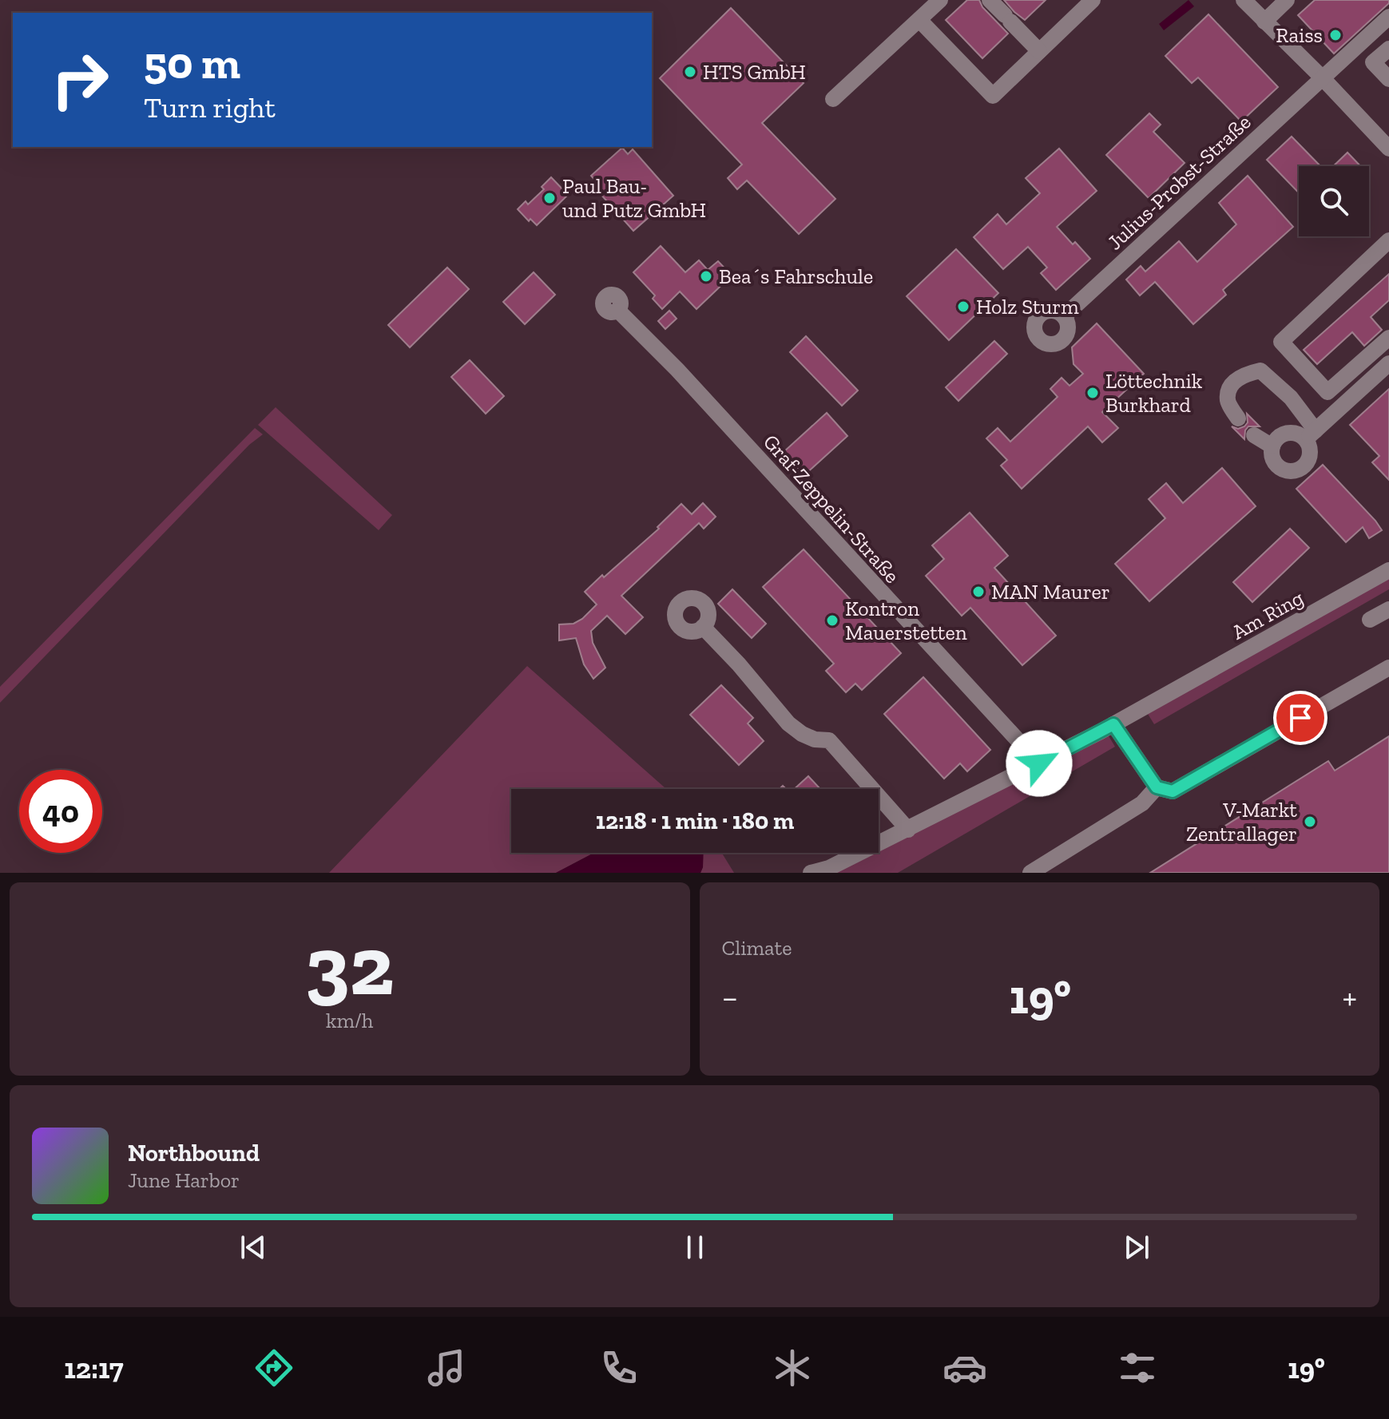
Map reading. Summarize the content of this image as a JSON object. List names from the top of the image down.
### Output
{
  "streets": {
    "street": ["Julius-Probst-Straße", "Graf-Zeppelin-Straße", "Am Ring"]
  },
  "crossings": [
    ["Graf-Zeppelin-Straße", "Am Ring"]
  ],
  "places": [
    "Raiss",
    "HTS GmbH",
    "Paul Bau- und Putz GmbH",
    "Bea´s Fahrschule",
    "Holz Sturm",
    "Löttechnik Burkhard",
    "MAN Maurer",
    "Kontron Mauerstetten",
    "V-Markt Zentrallager"
  ],
  "page": {
    "turn": ["50 m", "Turn right"],
    "limit": "40",
    "trip": "12:18 · 1 min · 180 m",
    "tile": [
      ["32", "km/h"],
      "Climate"
    ],
    "heat": ["−", "19°", "+"],
    "song": ["Northbound", "June Harbor"],
    "tabs": ["12:17", "19°"]
  }
}
